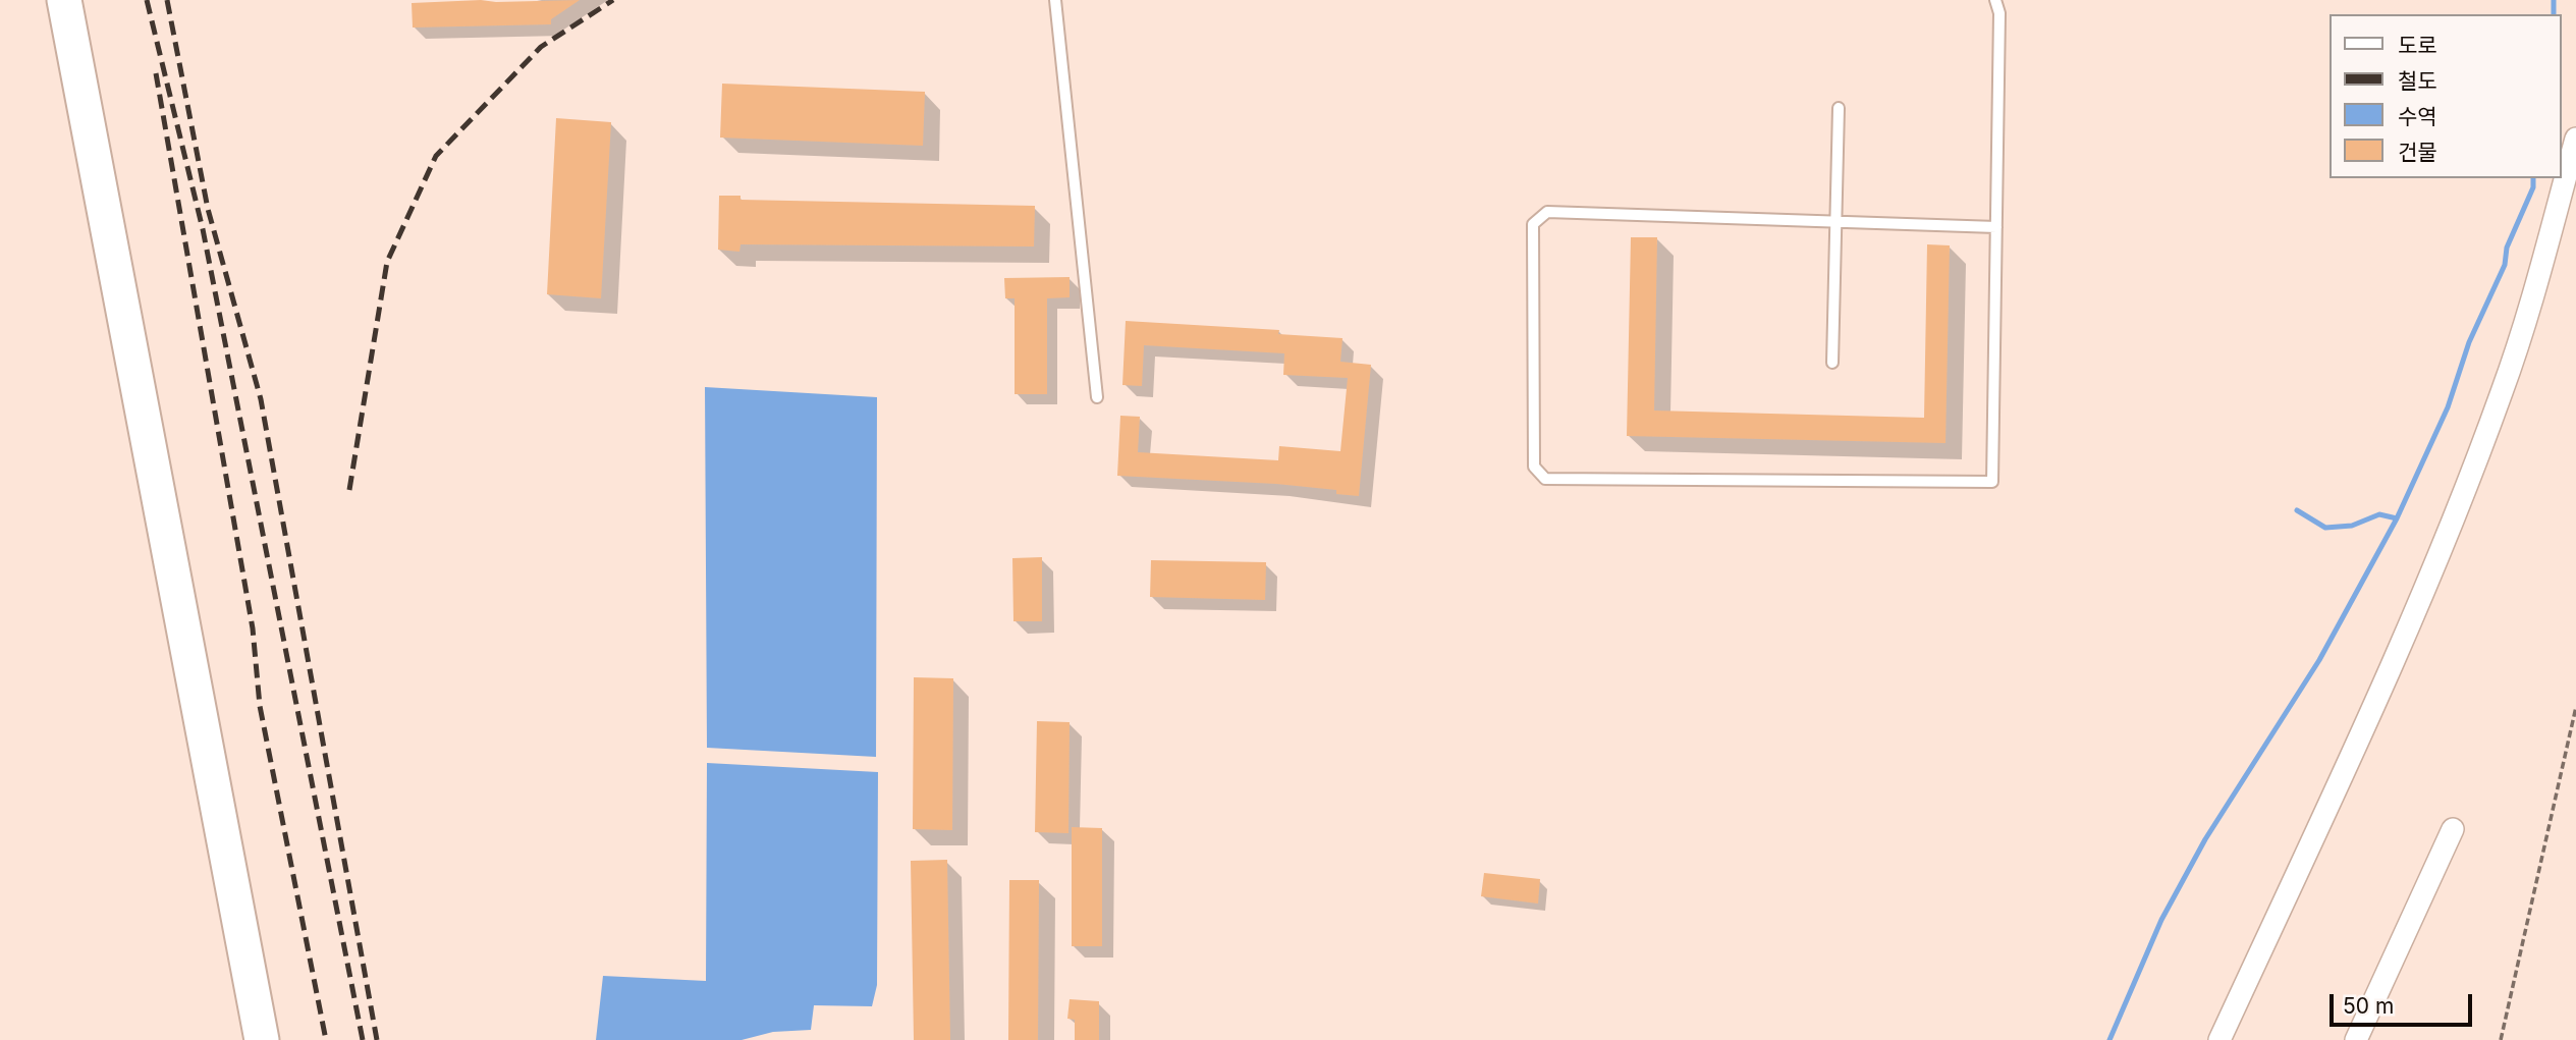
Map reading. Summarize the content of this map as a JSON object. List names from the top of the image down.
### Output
{
  "legend": [
    "도로",
    "철도",
    "수역",
    "건물"
  ],
  "scale_bar": "50 m"
}
